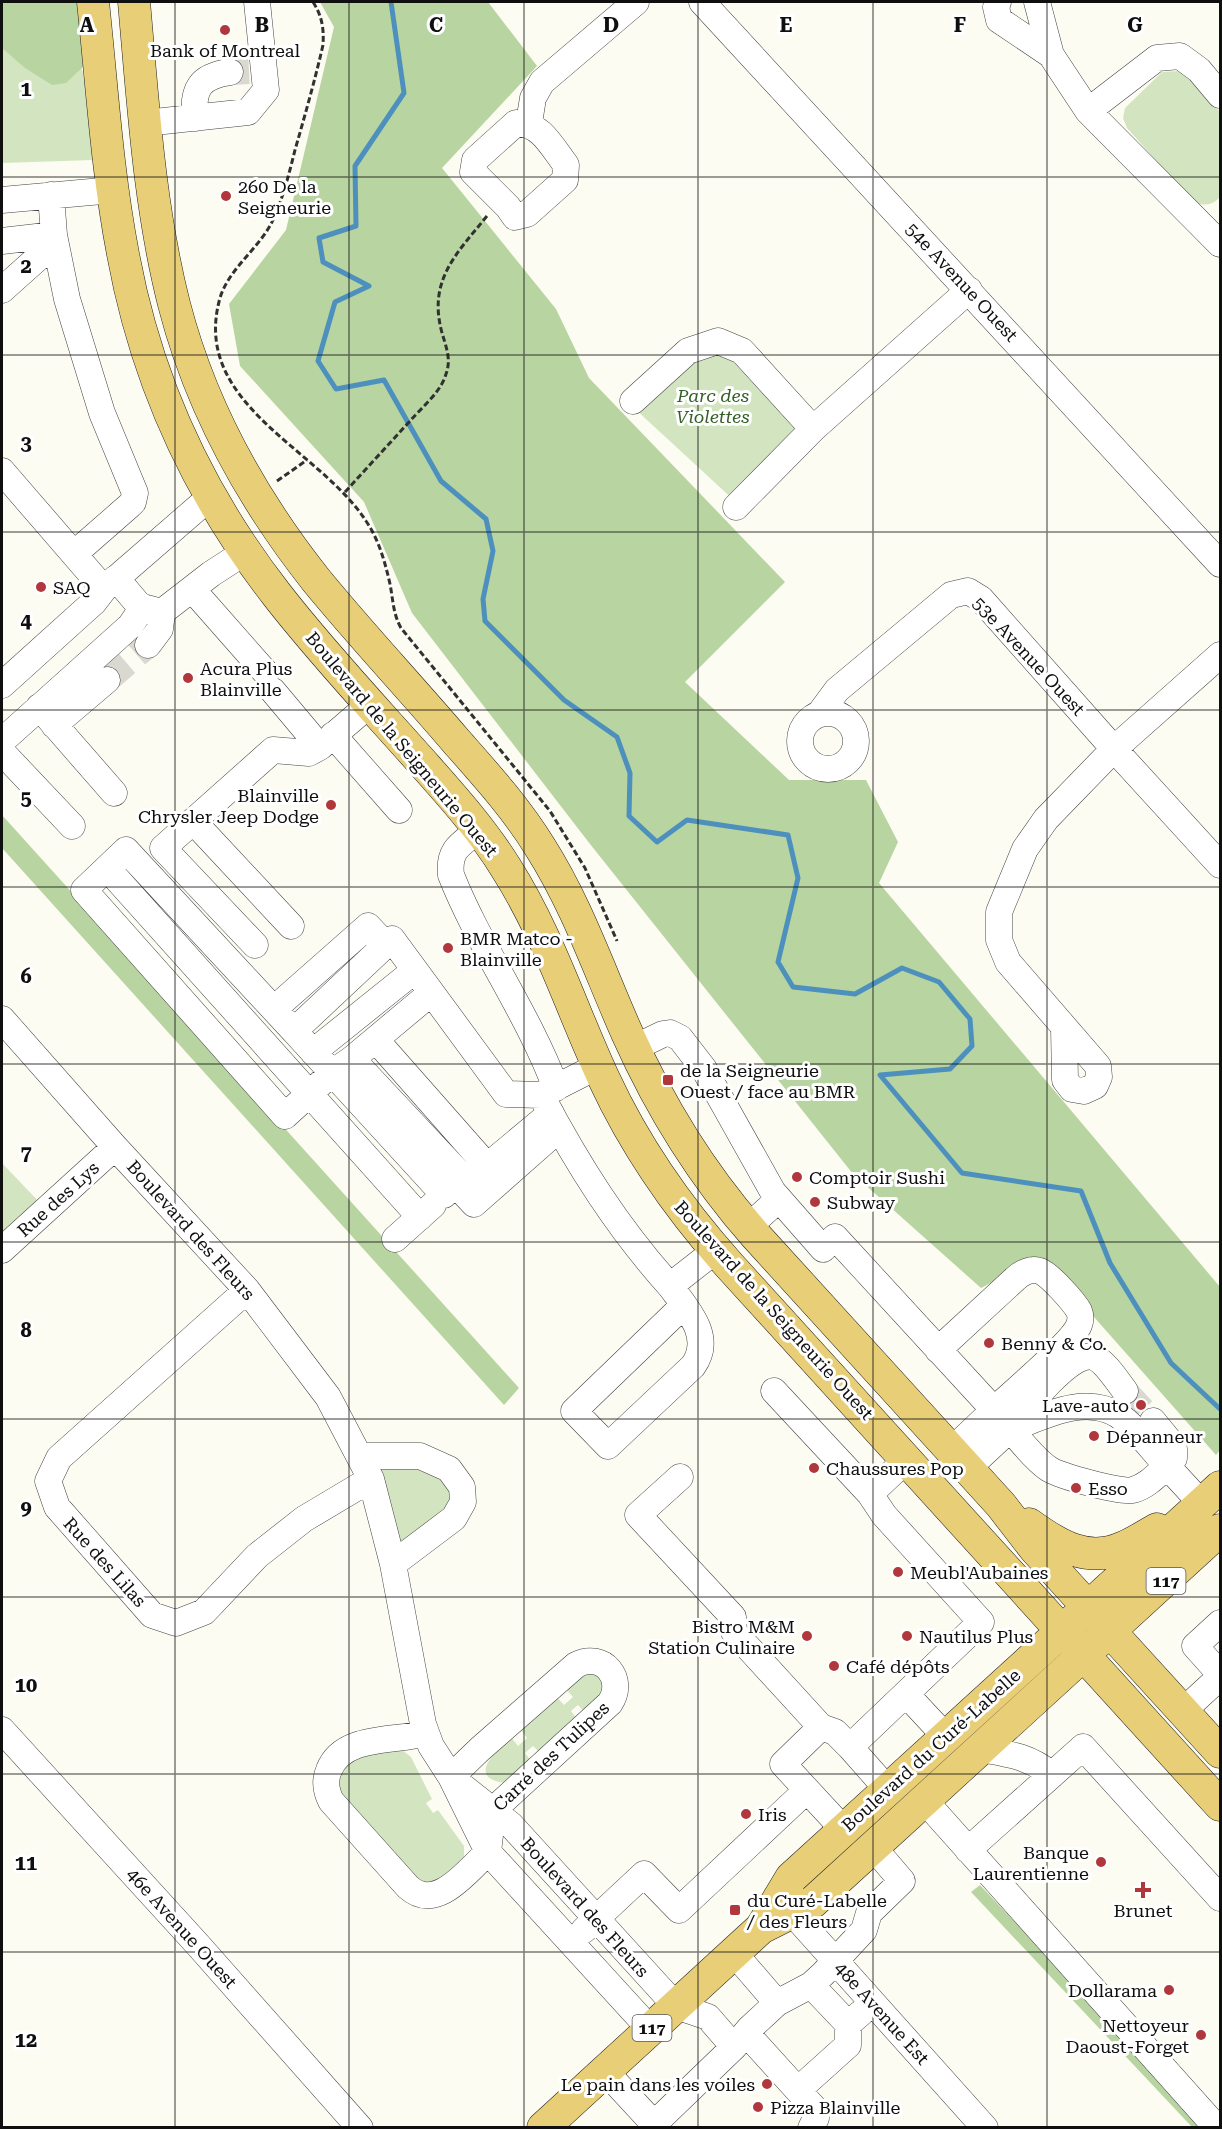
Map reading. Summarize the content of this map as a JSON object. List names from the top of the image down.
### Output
{
  "streets": {
    "main road": ["Boulevard de la Seigneurie Ouest", "117", "Boulevard du Curé-Labelle"],
    "street": [
      "54e Avenue Ouest",
      "53e Avenue Ouest",
      "Rue des Lys",
      "Boulevard des Fleurs",
      "Rue des Lilas",
      "Carré des Tulipes",
      "46e Avenue Ouest",
      "48e Avenue Est"
    ]
  },
  "crossings": [
    ["Boulevard de la Seigneurie Ouest", "Boulevard du Curé-Labelle"],
    ["Rue des Lys", "Boulevard des Fleurs"],
    ["Boulevard des Fleurs", "Rue des Lilas"],
    ["Boulevard des Fleurs", "Boulevard du Curé-Labelle"],
    ["Boulevard des Fleurs", "Carré des Tulipes"],
    ["Boulevard du Curé-Labelle", "48e Avenue Est"]
  ],
  "parks": ["Parc des Violettes"],
  "places": {
    "other": [
      "Bank of Montreal",
      "260 De la Seigneurie",
      "SAQ",
      "Acura Plus Blainville",
      "Blainville Chrysler Jeep Dodge",
      "BMR Matco - Blainville",
      "Comptoir Sushi",
      "Subway",
      "Benny & Co.",
      "Lave-auto",
      "Dépanneur",
      "Chaussures Pop",
      "Esso",
      "Meubl'Aubaines",
      "Bistro M&M Station Culinaire",
      "Nautilus Plus",
      "Café dépôts",
      "Iris",
      "Banque Laurentienne",
      "Dollarama",
      "Nettoyeur Daoust-Forget",
      "Le pain dans les voiles",
      "Pizza Blainville"
    ],
    "transit": ["de la Seigneurie Ouest / face au BMR", "du Curé-Labelle / des Fleurs"],
    "health": ["Brunet"]
  },
  "grid": {
    "columns": [
      "A",
      "B",
      "C",
      "D",
      "E",
      "F",
      "G"
    ],
    "rows": [
      "1",
      "2",
      "3",
      "4",
      "5",
      "6",
      "7",
      "8",
      "9",
      "10",
      "11",
      "12"
    ]
  }
}
